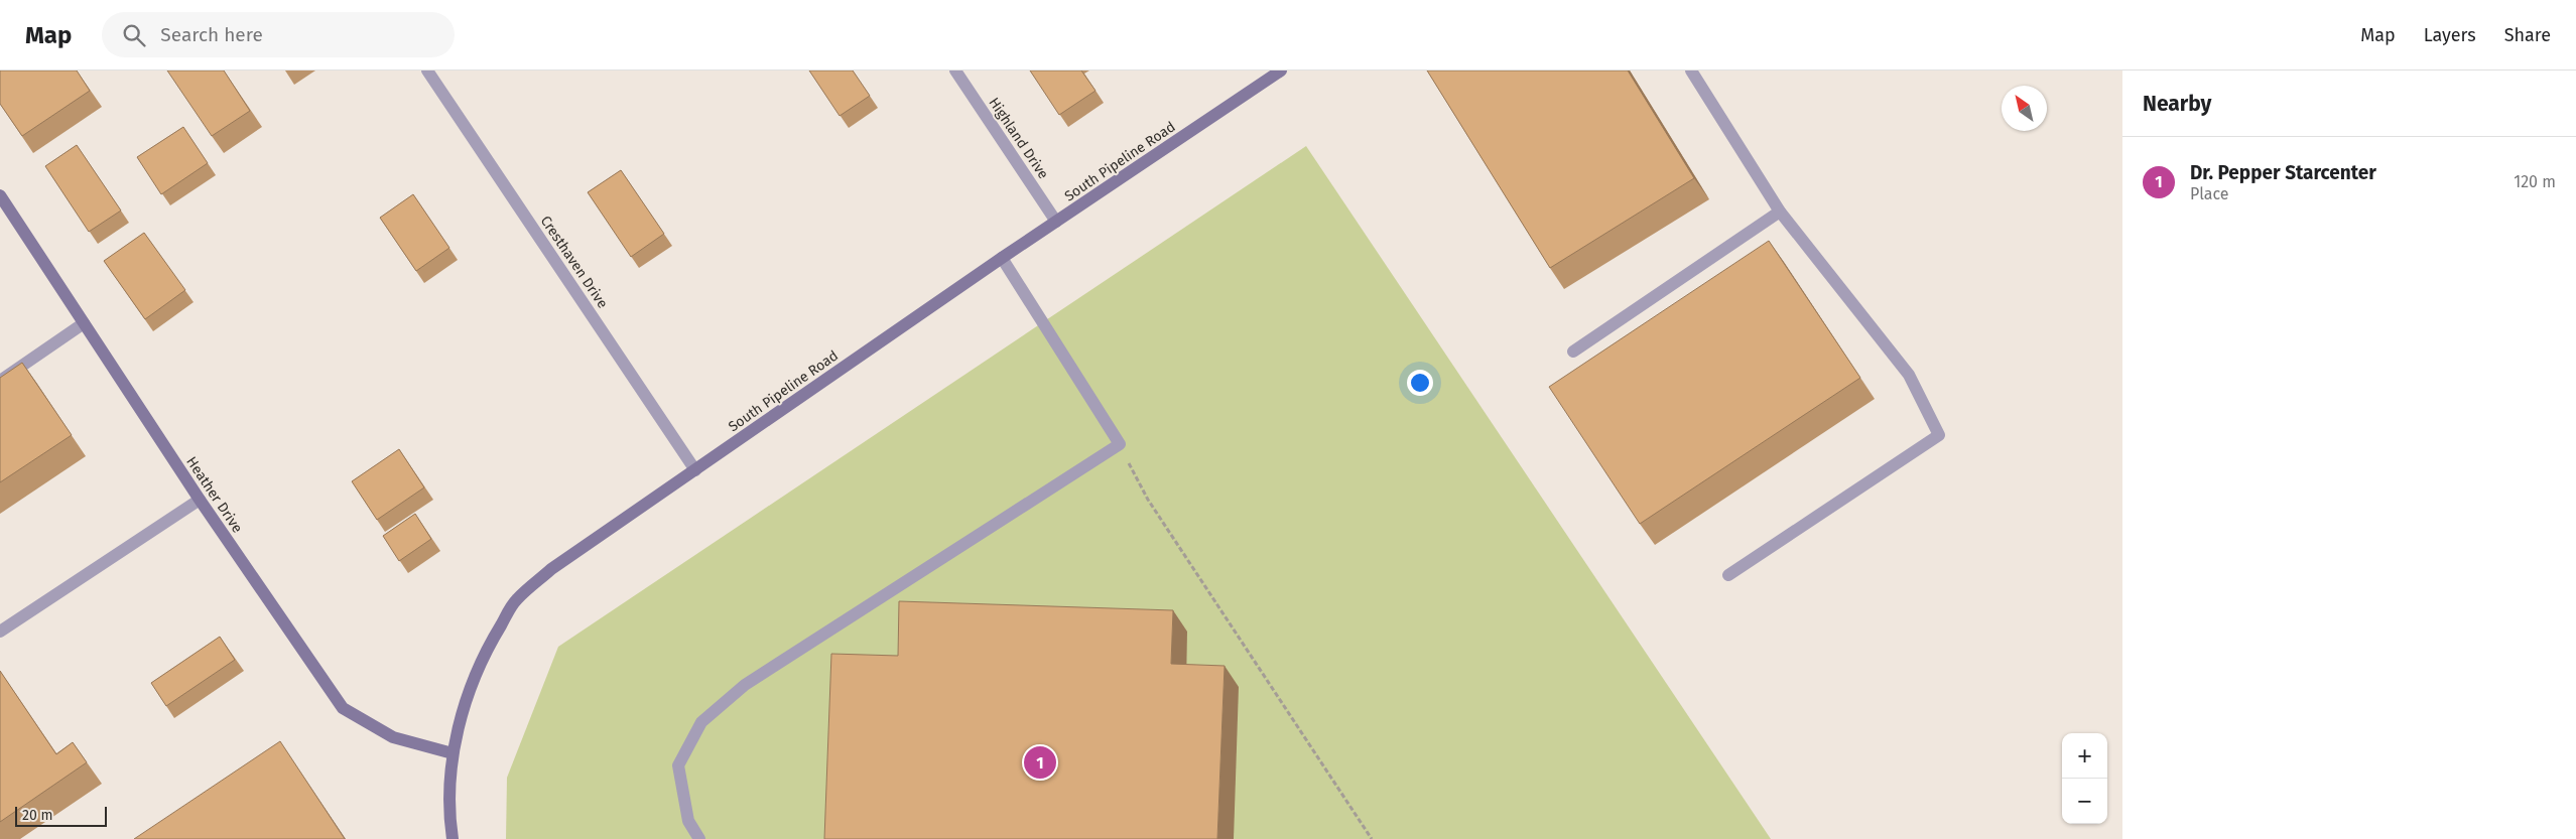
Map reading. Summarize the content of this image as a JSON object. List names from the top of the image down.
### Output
{
  "streets": {
    "street": [
      "Highland Drive",
      "South Pipeline Road",
      "Cresthaven Drive",
      "Heather Drive"
    ]
  },
  "crossings": [
    ["Highland Drive", "South Pipeline Road"],
    ["South Pipeline Road", "Cresthaven Drive"],
    ["South Pipeline Road", "Heather Drive"]
  ],
  "scale_bar": "20 m",
  "north": "top left",
  "page": {
    "header": "Map",
    "search": "Search here",
    "nav": ["Map", "Layers", "Share"],
    "heading": "Nearby",
    "list": [
      {
        "mark": "1",
        "name": "Dr. Pepper Starcenter",
        "note": "Place",
        "value": "120 m"
      }
    ],
    "map_buttons": ["+", "−"],
    "pins": "1",
    "scale": "20 m"
  }
}
